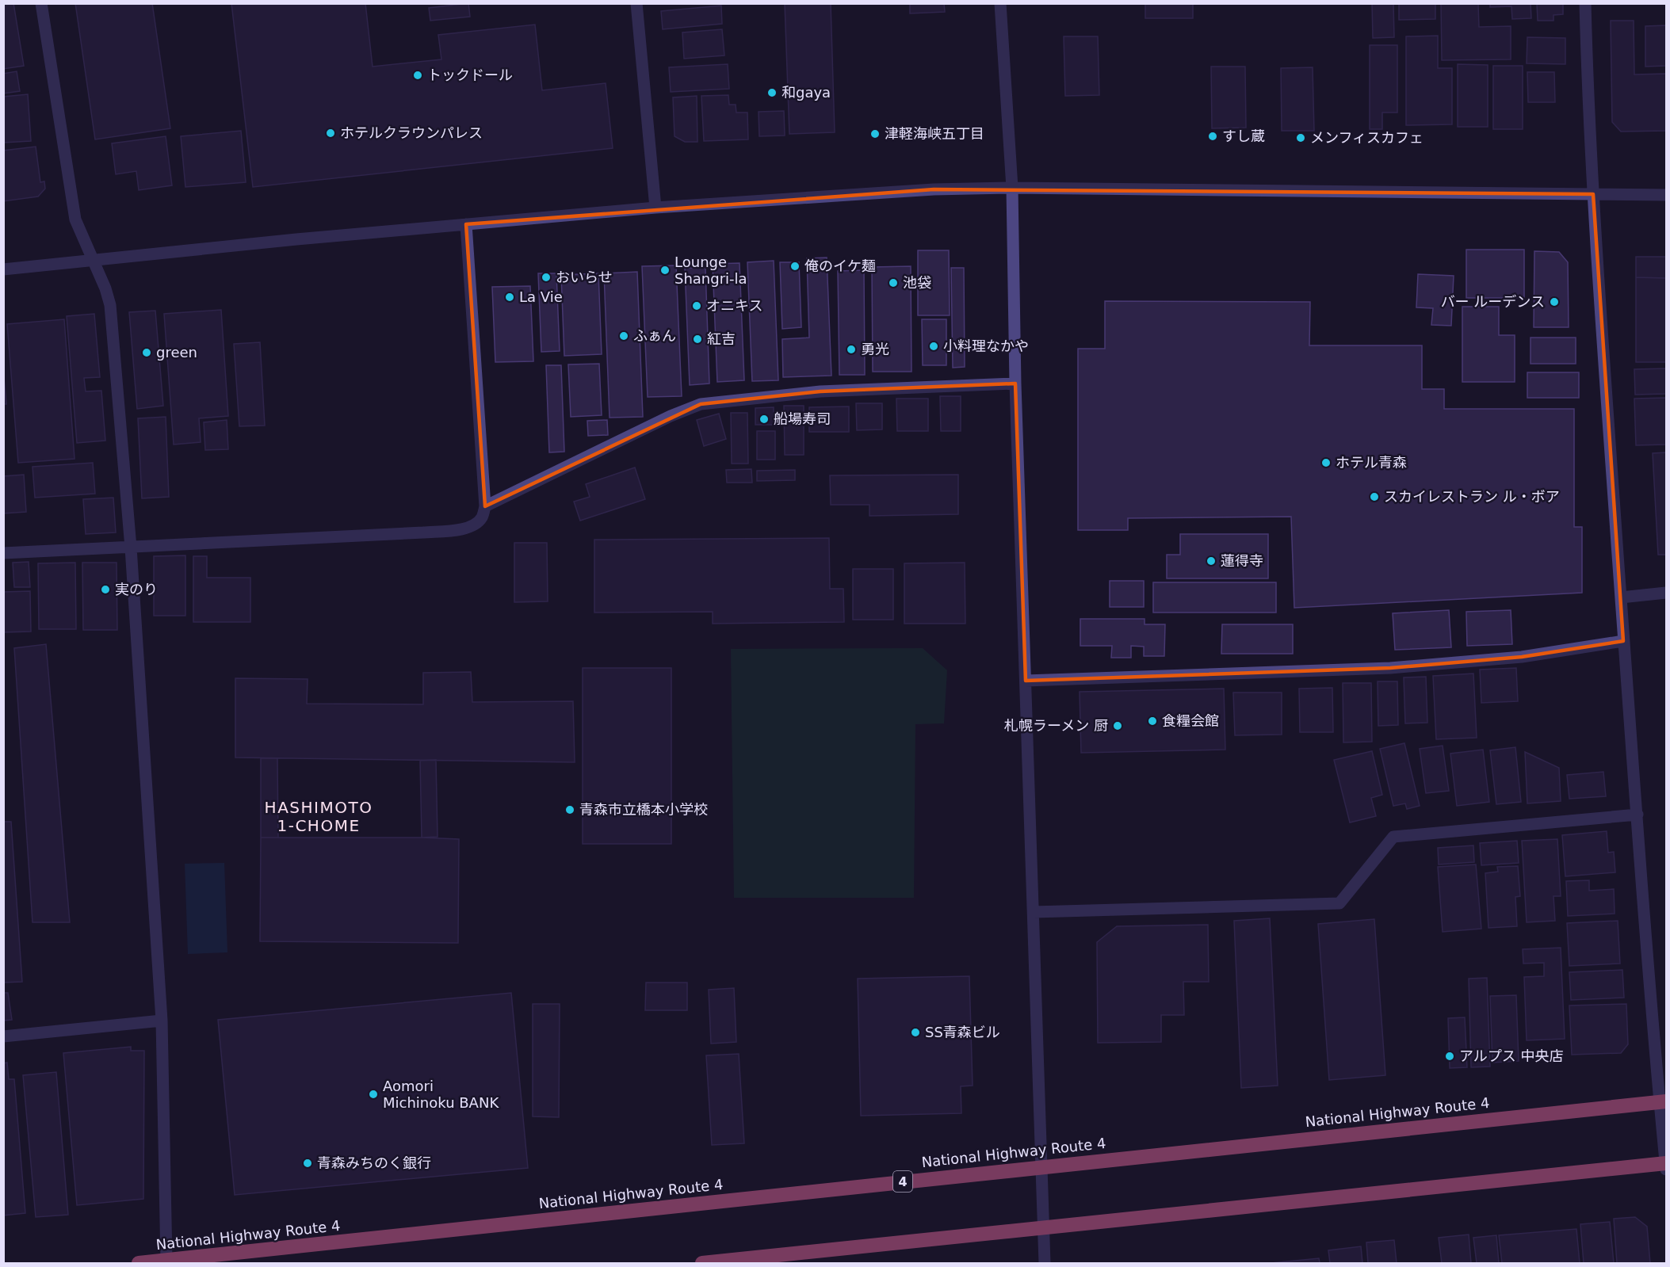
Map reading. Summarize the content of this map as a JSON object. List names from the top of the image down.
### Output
{
  "streets": {
    "highway": ["National Highway Route 4", "4"]
  },
  "districts": ["HASHIMOTO 1-CHOME"],
  "places": [
    "トックドール",
    "和gaya",
    "ホテルクラウンパレス",
    "津軽海峡五丁目",
    "すし蔵",
    "メンフィスカフェ",
    "俺のイケ麺",
    "Lounge Shangri-la",
    "おいらせ",
    "池袋",
    "La Vie",
    "バー ルーデンス",
    "オニキス",
    "ふぁん",
    "紅吉",
    "小料理なかや",
    "勇光",
    "green",
    "船場寿司",
    "ホテル青森",
    "スカイレストラン ル・ボア",
    "蓮得寺",
    "実のり",
    "食糧会館",
    "札幌ラーメン 厨",
    "青森市立橋本小学校",
    "SS青森ビル",
    "アルプス 中央店",
    "Aomori Michinoku BANK",
    "青森みちのく銀行"
  ]
}
